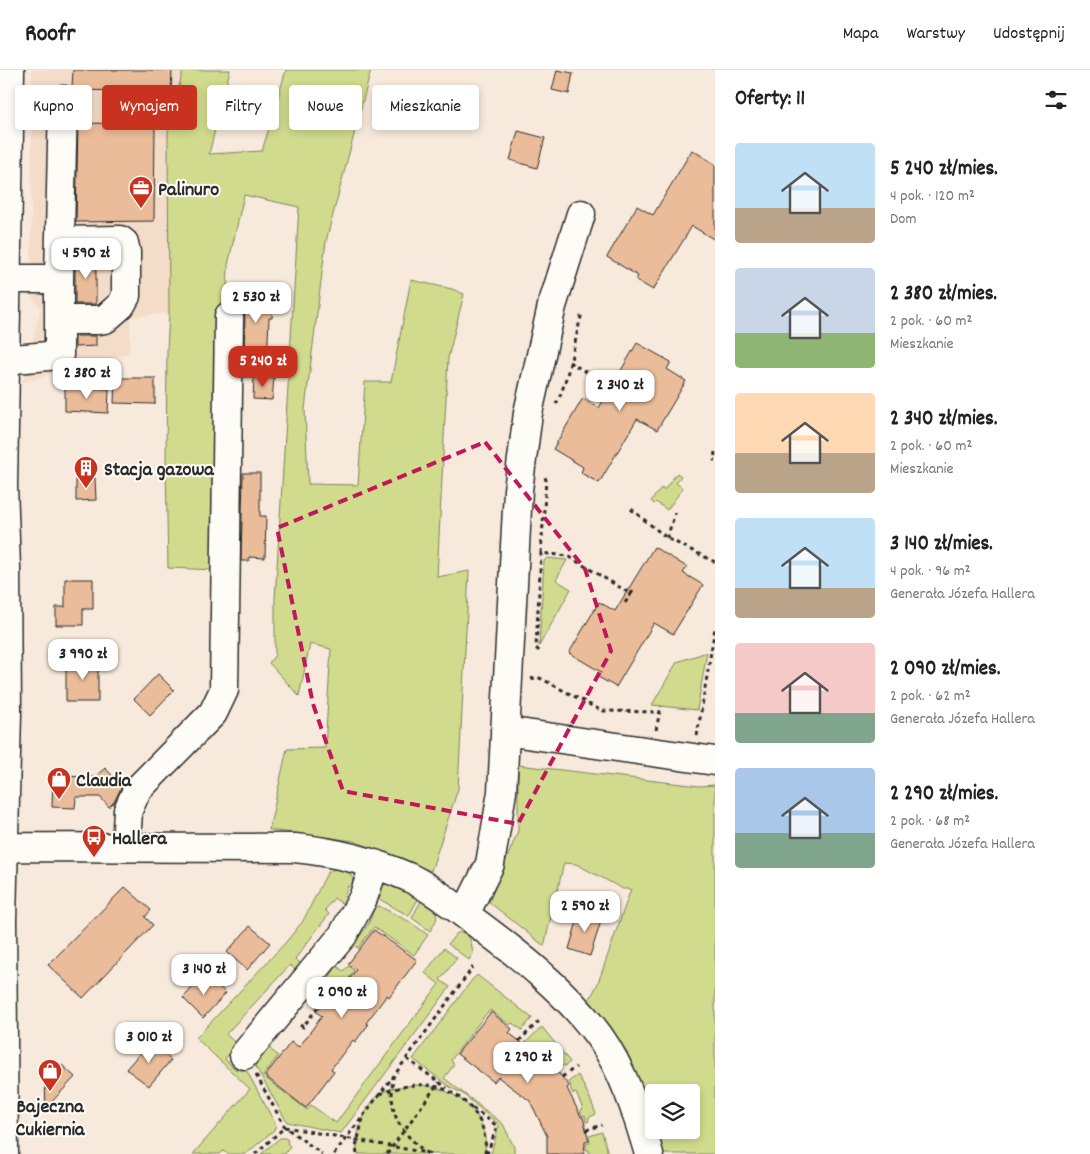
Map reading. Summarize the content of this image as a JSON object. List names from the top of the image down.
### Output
{
  "places": {
    "office": ["Palinuro"],
    "building": ["Stacja gazowa"],
    "shop": ["Claudia", "Bajeczna Cukiernia"],
    "bus stop": ["Hallera"]
  },
  "page": {
    "header": "Roofr",
    "nav": ["Mapa", "Warstwy", "Udostępnij"],
    "heading": "Oferty: 11",
    "chip": [
      "Kupno",
      "Wynajem",
      "Filtry",
      "Nowe",
      "Mieszkanie"
    ],
    "list": [
      {
        "name": "5 240 zł/mies.",
        "note": "4 pok. · 120 m² · Dom"
      },
      {
        "name": "2 380 zł/mies.",
        "note": "2 pok. · 60 m² · Mieszkanie"
      },
      {
        "name": "2 340 zł/mies.",
        "note": "2 pok. · 60 m² · Mieszkanie"
      },
      {
        "name": "3 140 zł/mies.",
        "note": "4 pok. · 96 m² · Generała Józefa Hallera"
      },
      {
        "name": "2 090 zł/mies.",
        "note": "2 pok. · 62 m² · Generała Józefa Hallera"
      },
      {
        "name": "2 290 zł/mies.",
        "note": "2 pok. · 68 m² · Generała Józefa Hallera"
      }
    ],
    "price": [
      "4 590 zł",
      "2 530 zł",
      "5 240 zł",
      "2 380 zł",
      "2 340 zł",
      "3 990 zł",
      "2 590 zł",
      "3 140 zł",
      "2 090 zł",
      "3 010 zł",
      "2 290 zł"
    ]
  }
}
